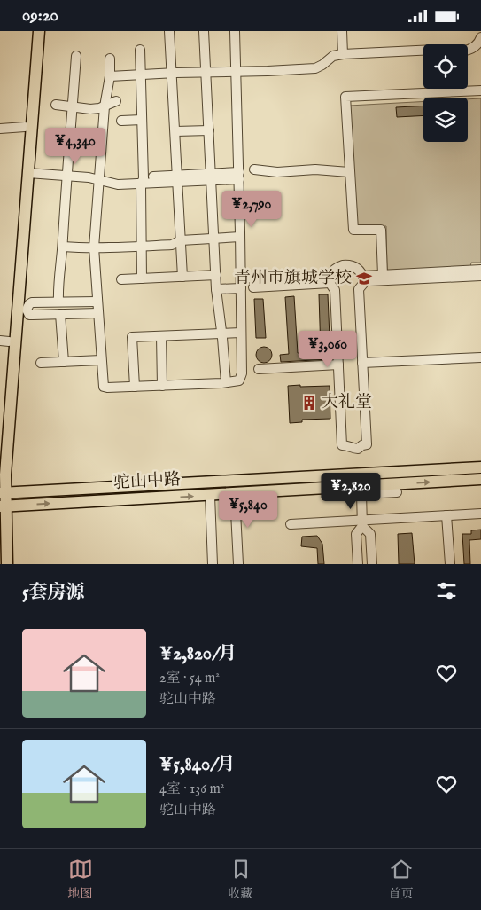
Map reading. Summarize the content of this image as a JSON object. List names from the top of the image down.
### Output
{
  "streets": {
    "main road": ["驼山中路"]
  },
  "places": {
    "school or university": ["青州市旗城学校"],
    "building": ["大礼堂"]
  },
  "page": {
    "status": "09:20",
    "price": [
      "¥4,340",
      "¥2,790",
      "¥3,060",
      "¥2,820",
      "¥5,840"
    ],
    "heading": "5套房源",
    "list": [
      {
        "name": "¥2,820/月",
        "note": "2室 · 54 m² · 驼山中路"
      },
      {
        "name": "¥5,840/月",
        "note": "4室 · 136 m² · 驼山中路"
      }
    ],
    "tabs": ["地图", "收藏", "首页"]
  }
}
